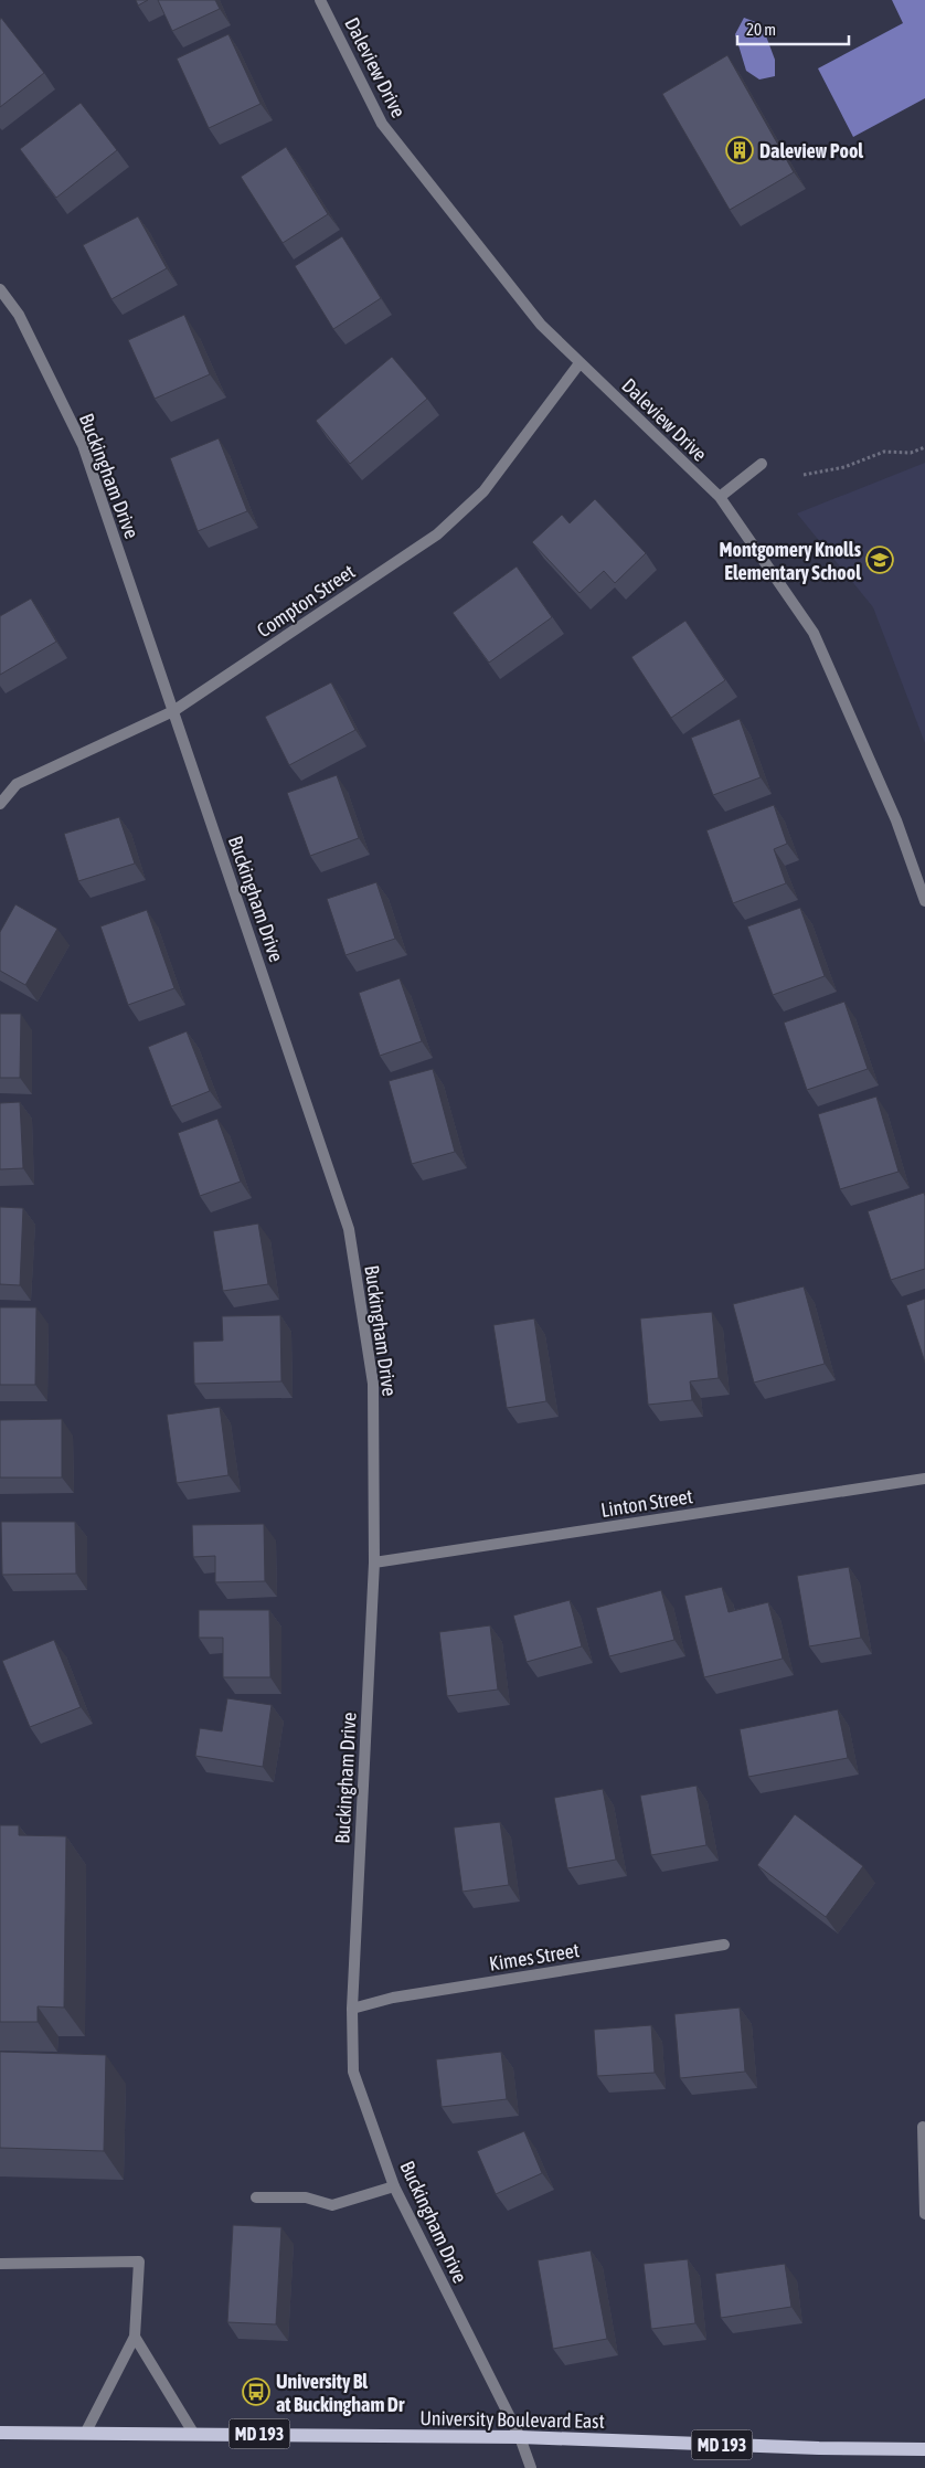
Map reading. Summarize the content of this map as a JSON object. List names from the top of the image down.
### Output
{
  "streets": {
    "main road": ["University Boulevard East", "MD 193"],
    "street": [
      "Daleview Drive",
      "Buckingham Drive",
      "Compton Street",
      "Linton Street",
      "Kimes Street"
    ]
  },
  "crossings": [
    ["Daleview Drive", "Compton Street"],
    ["Buckingham Drive", "Compton Street"],
    ["Buckingham Drive", "Linton Street"],
    ["Buckingham Drive", "Kimes Street"],
    ["Buckingham Drive", "University Boulevard East"]
  ],
  "places": {
    "building": ["Daleview Pool"],
    "school or university": ["Montgomery Knolls Elementary School"],
    "bus stop": ["University Bl at Buckingham Dr"]
  },
  "scale_bar": "20 m"
}
